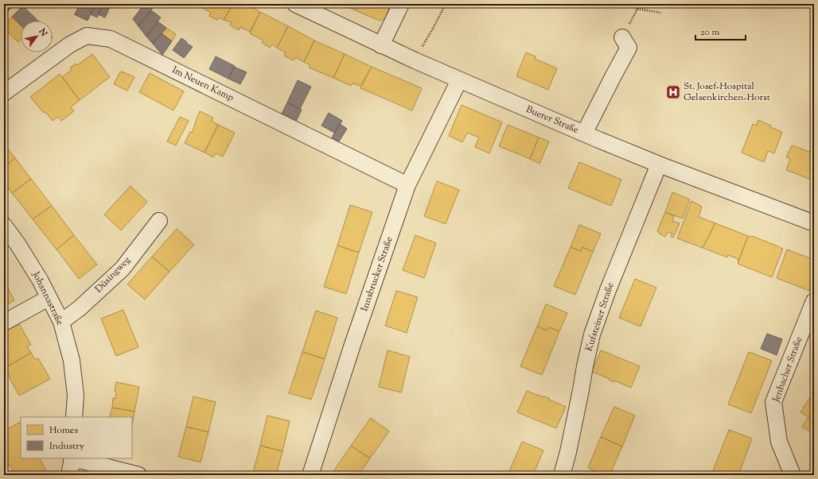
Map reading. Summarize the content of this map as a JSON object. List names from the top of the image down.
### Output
{
  "streets": {
    "street": [
      "Im Neuen Kamp",
      "Buerer Straße",
      "Innsbrucker Straße",
      "Düsingweg",
      "Johannastraße",
      "Kufsteiner Straße",
      "Jenbacher Straße"
    ]
  },
  "crossings": [
    ["Im Neuen Kamp", "Innsbrucker Straße"],
    ["Buerer Straße", "Innsbrucker Straße"],
    ["Buerer Straße", "Kufsteiner Straße"],
    ["Düsingweg", "Johannastraße"]
  ],
  "places": {
    "hospital": ["St. Josef-Hospital Gelsenkirchen-Horst"]
  },
  "legend": ["Homes", "Industry"],
  "scale_bar": "20 m",
  "north": "top right"
}
